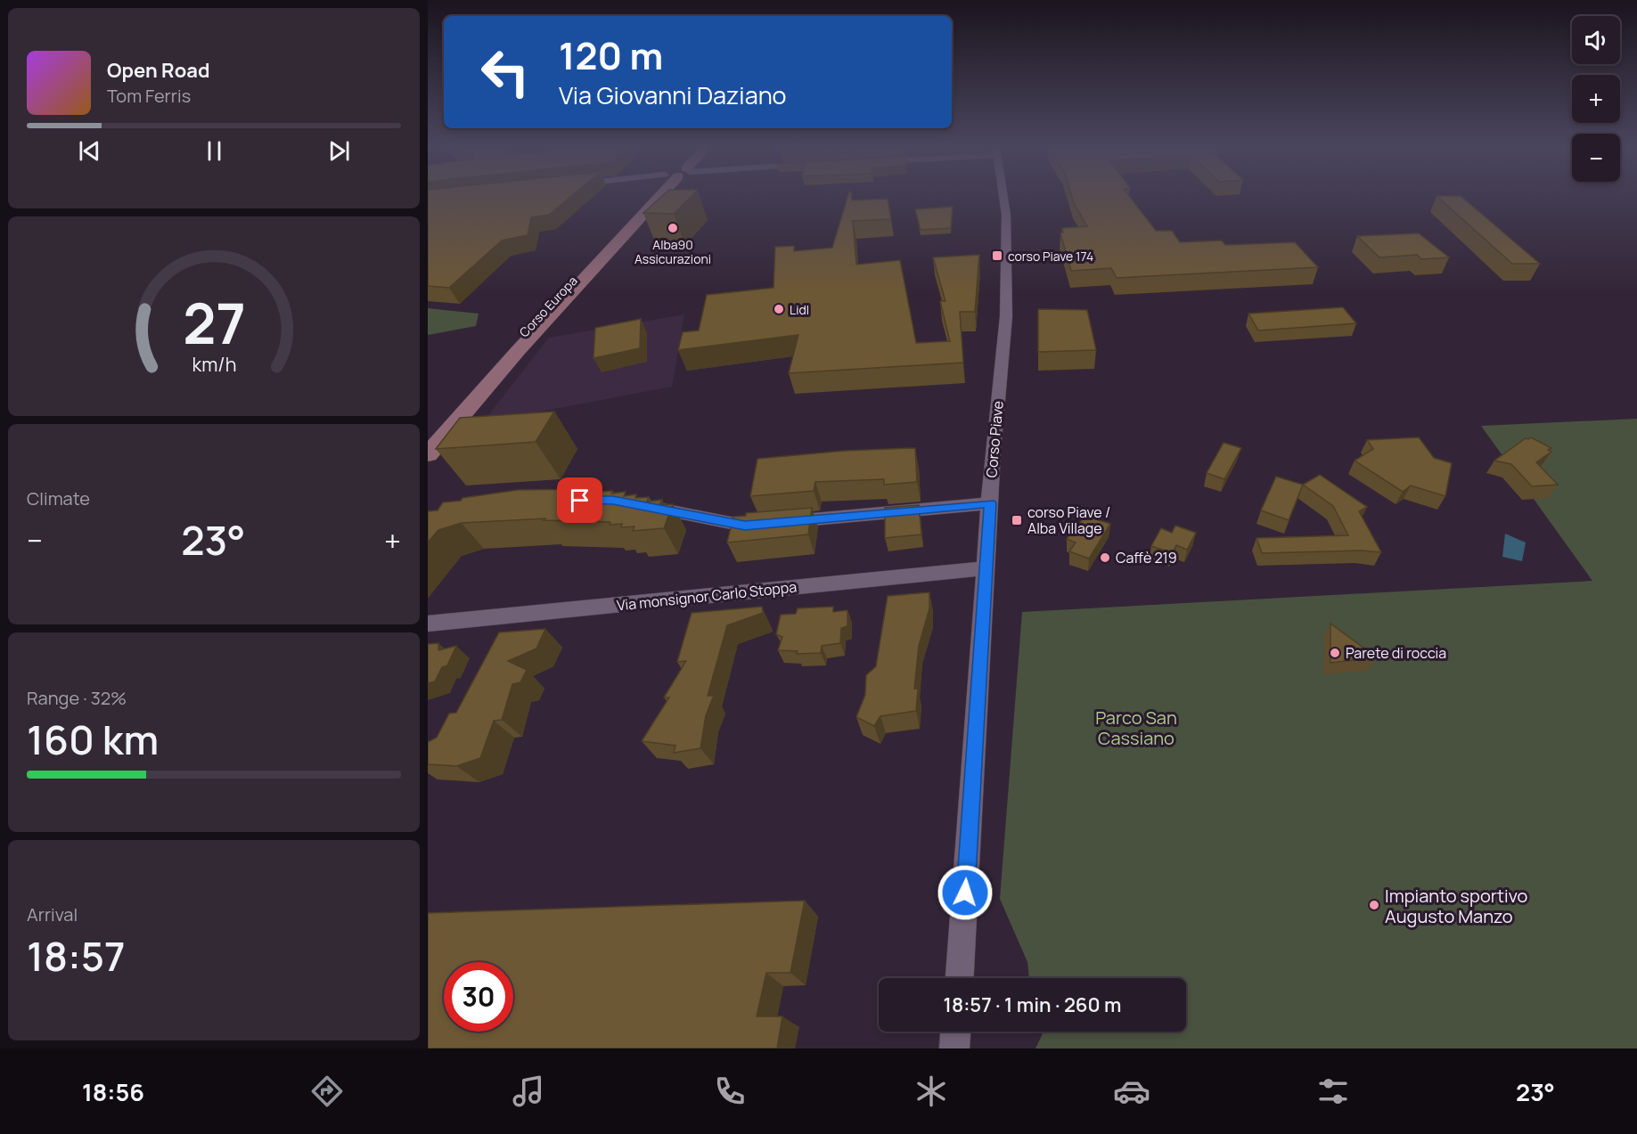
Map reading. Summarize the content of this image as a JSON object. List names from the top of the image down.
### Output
{
  "streets": {
    "main road": ["Corso Europa"],
    "street": ["Corso Piave", "Via monsignor Carlo Stoppa"]
  },
  "crossings": [
    ["Corso Piave", "Via monsignor Carlo Stoppa"]
  ],
  "parks": ["Parco San Cassiano"],
  "places": {
    "other": [
      "Alba90 Assicurazioni",
      "Lidl",
      "Caffè 219",
      "Parete di roccia",
      "Impianto sportivo Augusto Manzo"
    ],
    "transit": ["corso Piave 174", "corso Piave / Alba Village"]
  },
  "page": {
    "map_buttons": ["+", "−"],
    "turn": ["120 m", "Via Giovanni Daziano"],
    "song": ["Open Road", "Tom Ferris"],
    "tile": [
      "Climate",
      ["Range · 32%", "160 km"],
      ["Arrival", "18:57"]
    ],
    "heat": ["−", "23°", "+"],
    "limit": "30",
    "trip": "18:57 · 1 min · 260 m",
    "tabs": ["18:56", "23°"],
    "gauge": ["27", "km/h"]
  }
}
